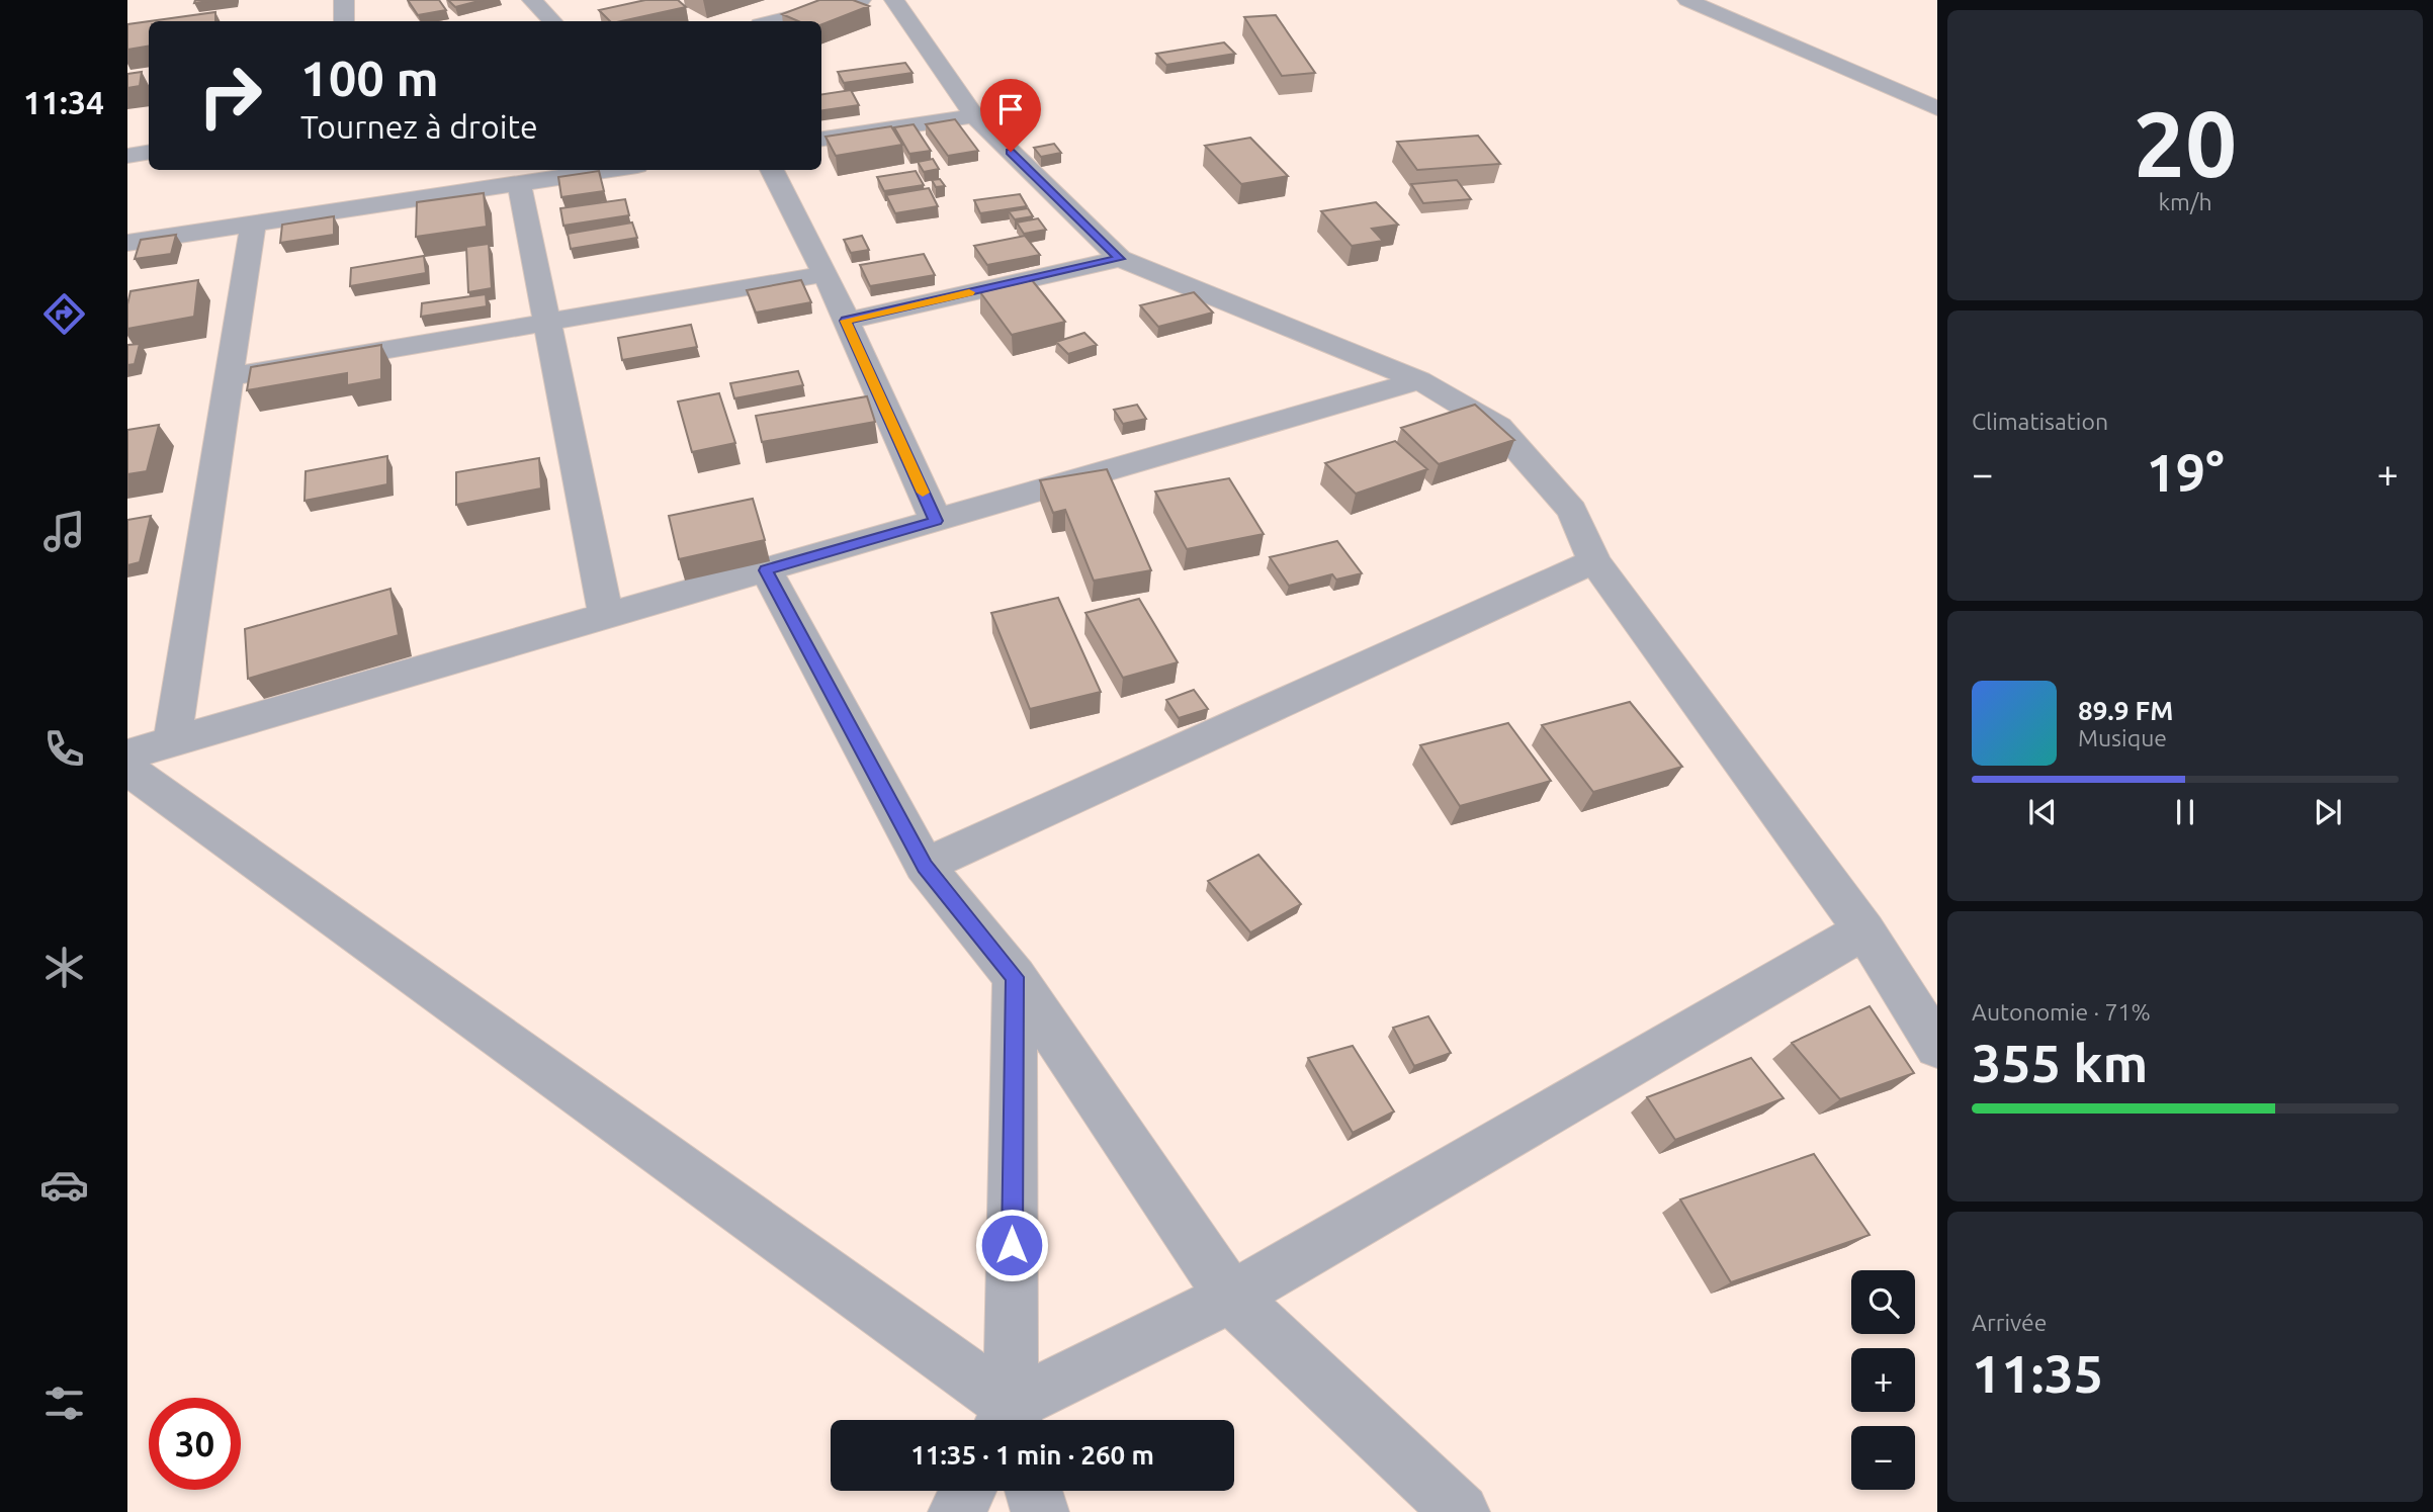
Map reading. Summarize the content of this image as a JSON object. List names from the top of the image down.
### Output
{
  "page": {
    "tabs": "11:34",
    "tile": [
      ["20", "km/h"],
      "Climatisation",
      ["Autonomie · 71%", "355 km"],
      ["Arrivée", "11:35"]
    ],
    "turn": ["100 m", "Tournez à droite"],
    "heat": ["−", "19°", "+"],
    "song": ["89.9 FM", "Musique"],
    "map_buttons": ["+", "−"],
    "limit": "30",
    "trip": "11:35 · 1 min · 260 m"
  }
}
